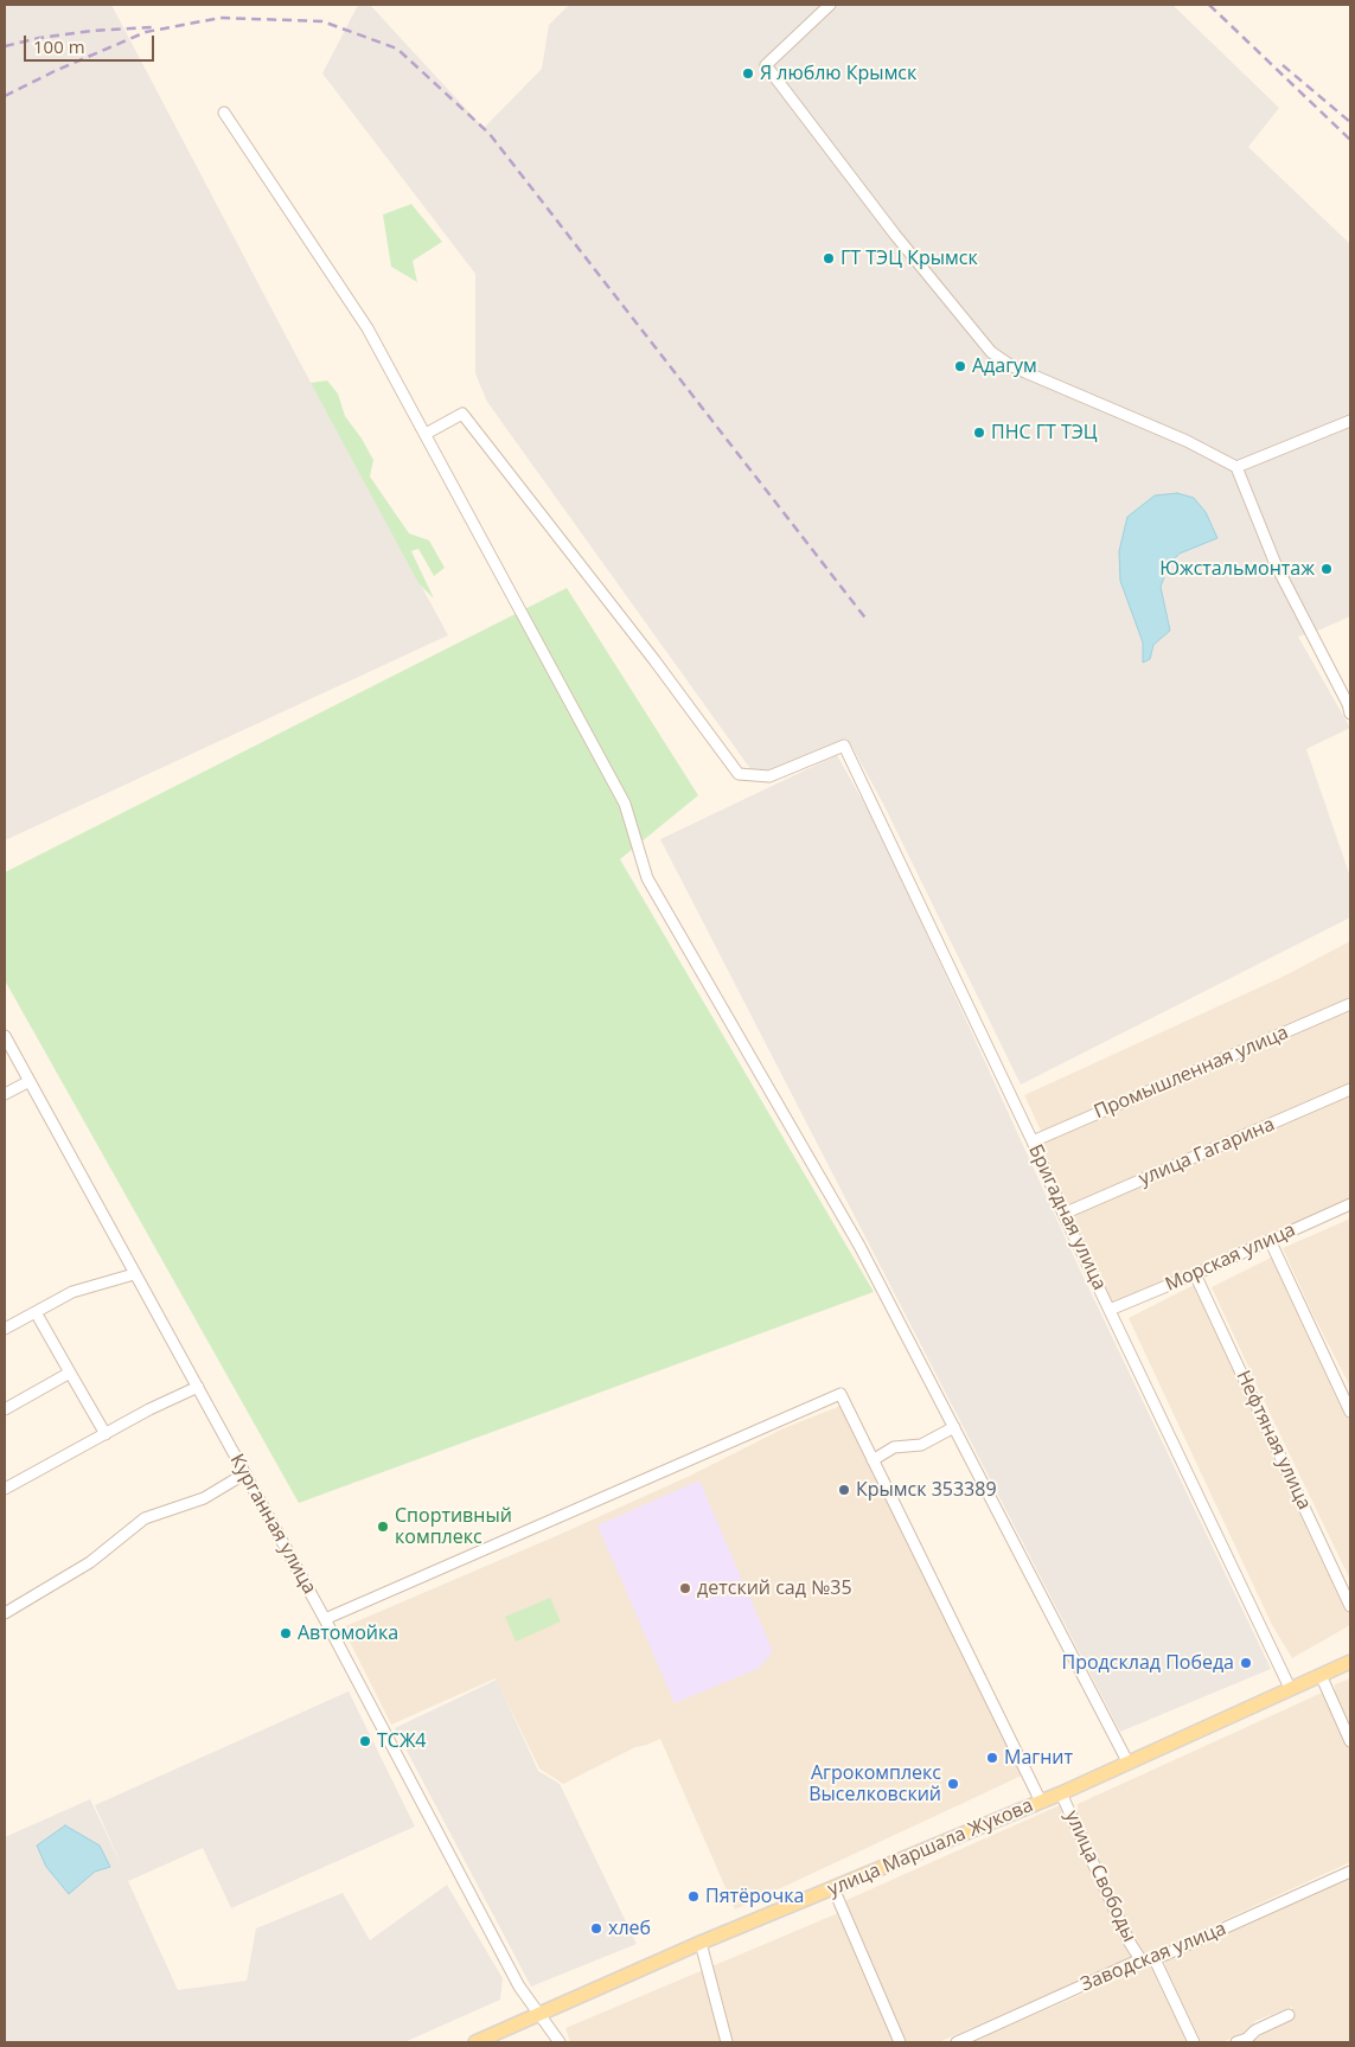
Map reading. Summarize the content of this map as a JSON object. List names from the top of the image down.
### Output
{
  "streets": {
    "main road": ["улица Маршала Жукова"],
    "street": [
      "Промышленная улица",
      "улица Гагарина",
      "Бригадная улица",
      "Морская улица",
      "Нефтяная улица",
      "Курганная улица",
      "улица Свободы",
      "Заводская улица"
    ]
  },
  "crossings": [
    ["Промышленная улица", "Бригадная улица"],
    ["улица Гагарина", "Бригадная улица"],
    ["Бригадная улица", "Морская улица"],
    ["Бригадная улица", "улица Маршала Жукова"],
    ["Морская улица", "Нефтяная улица"],
    ["Курганная улица", "улица Маршала Жукова"],
    ["улица Маршала Жукова", "улица Свободы"],
    ["улица Свободы", "Заводская улица"]
  ],
  "places": [
    "Я люблю Крымск",
    "ГТ ТЭЦ Крымск",
    "Адагум",
    "ПНС ГТ ТЭЦ",
    "Южстальмонтаж",
    "Крымск 353389",
    "Спортивный комплекс",
    "детский сад №35",
    "Автомойка",
    "Продсклад Победа",
    "ТСЖ4",
    "Магнит",
    "Агрокомплекс Выселковский",
    "Пятёрочка",
    "хлеб"
  ],
  "scale_bar": "100 m"
}
